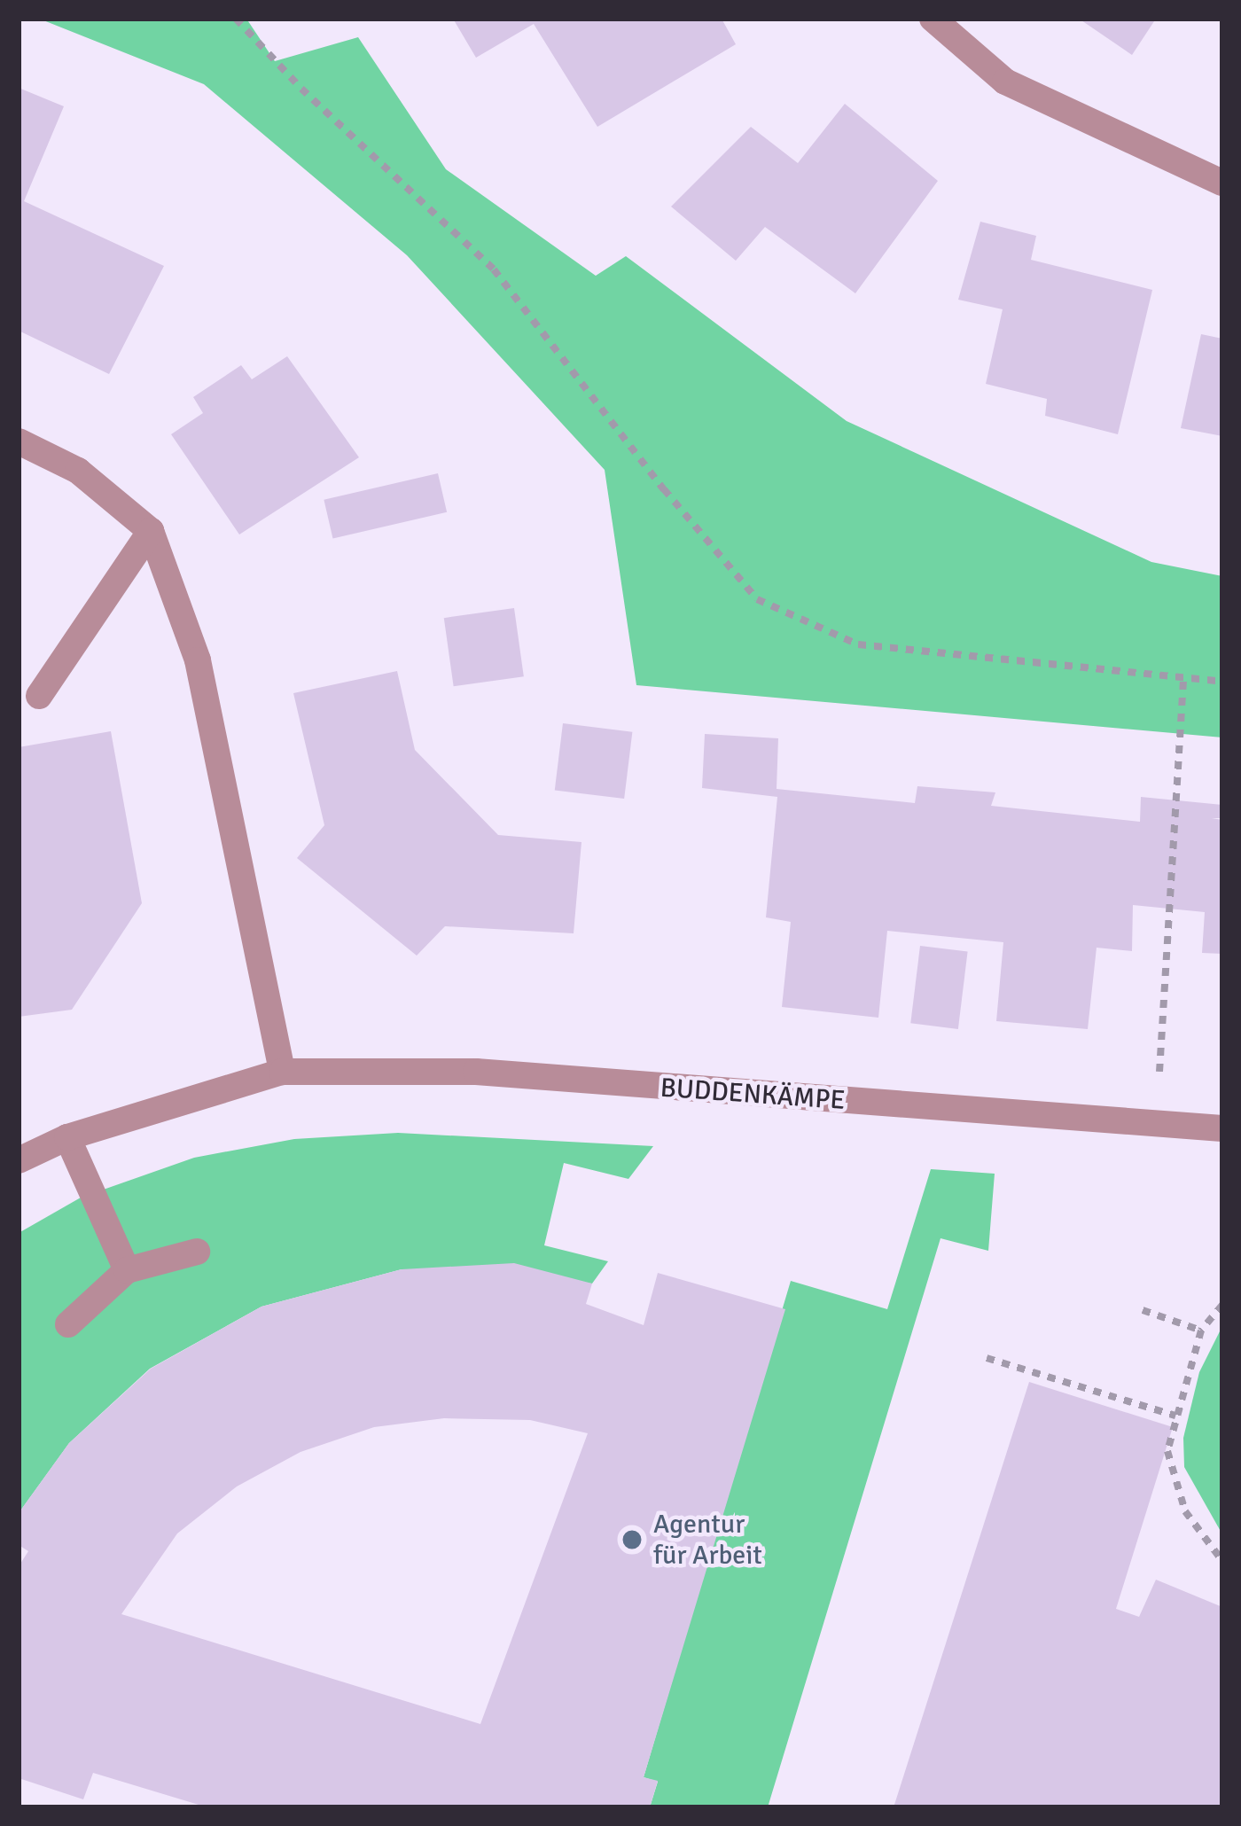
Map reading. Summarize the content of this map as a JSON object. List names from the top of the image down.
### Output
{
  "streets": {
    "street": ["BUDDENKÄMPE"]
  },
  "places": ["Agentur für Arbeit"]
}
